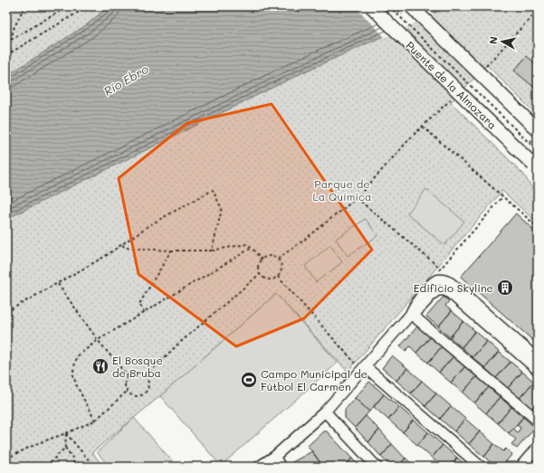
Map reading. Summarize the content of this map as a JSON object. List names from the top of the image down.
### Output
{
  "streets": {
    "main road": ["Puente de la Almozara"]
  },
  "water": ["Río Ebro"],
  "parks": ["Parque de La Química"],
  "places": {
    "building": ["Edificio Skyline"],
    "restaurant": ["El Bosque de Bruba"],
    "sports": ["Campo Municipal de Fútbol El Carmen"]
  },
  "north": "left"
}
